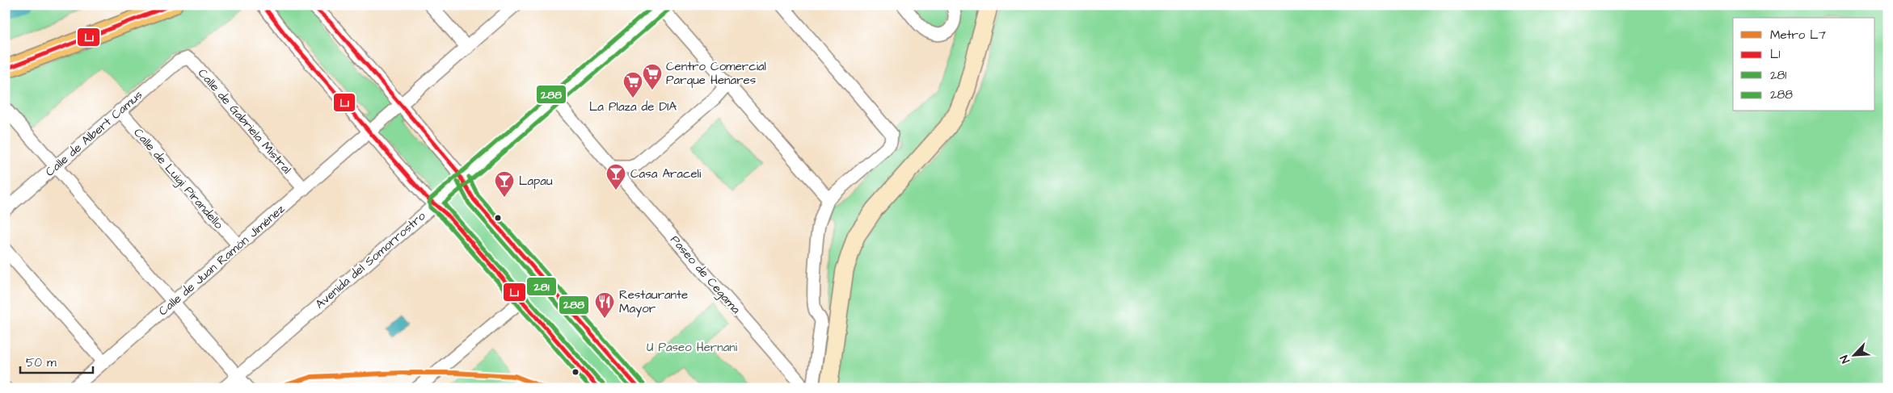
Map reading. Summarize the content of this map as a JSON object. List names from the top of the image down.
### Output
{
  "streets": {
    "street": [
      "Calle de Gabriela Mistral",
      "Calle de Albert Camus",
      "Calle de Luigi Pirandello",
      "Calle de Juan Ramón Jiménez",
      "Avenida del Somorrostro",
      "Paseo de Cegama"
    ]
  },
  "crossings": [
    ["Calle de Gabriela Mistral", "Calle de Albert Camus"],
    ["Calle de Gabriela Mistral", "Calle de Juan Ramón Jiménez"],
    ["Calle de Albert Camus", "Calle de Luigi Pirandello"],
    ["Calle de Luigi Pirandello", "Calle de Juan Ramón Jiménez"],
    ["Avenida del Somorrostro", "Paseo de Cegama"]
  ],
  "parks": ["U Paseo Hernani"],
  "places": {
    "supermarket": ["Centro Comercial Parque Henares", "La Plaza de DIA"],
    "bar": ["Casa Araceli", "Lapau"],
    "restaurant": ["Restaurante Mayor"]
  },
  "lines": [
    "transit line L1",
    "transit line 288",
    "transit line 281",
    "metro line L7"
  ],
  "legend": [
    "Metro L7",
    "L1",
    "281",
    "288"
  ],
  "scale_bar": "50 m",
  "north": "bottom left"
}
